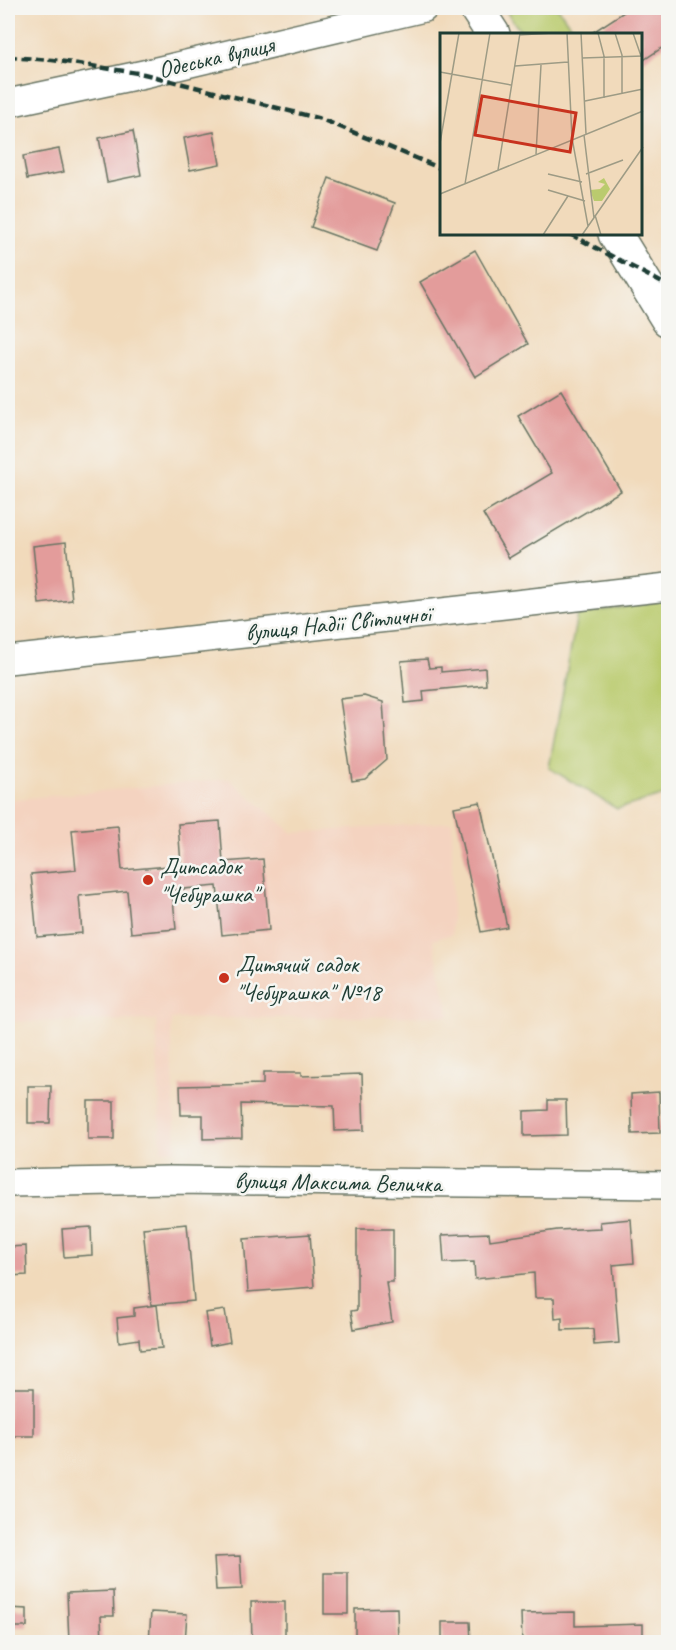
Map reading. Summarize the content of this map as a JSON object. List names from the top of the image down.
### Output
{
  "streets": {
    "street": ["Одеська вулиця", "вулиця Надії Світличної", "вулиця Максима Величка"]
  },
  "places": ["Дитсадок \"Чебурашка\"", "Дитячий садок \"Чебурашка\" №18"]
}
